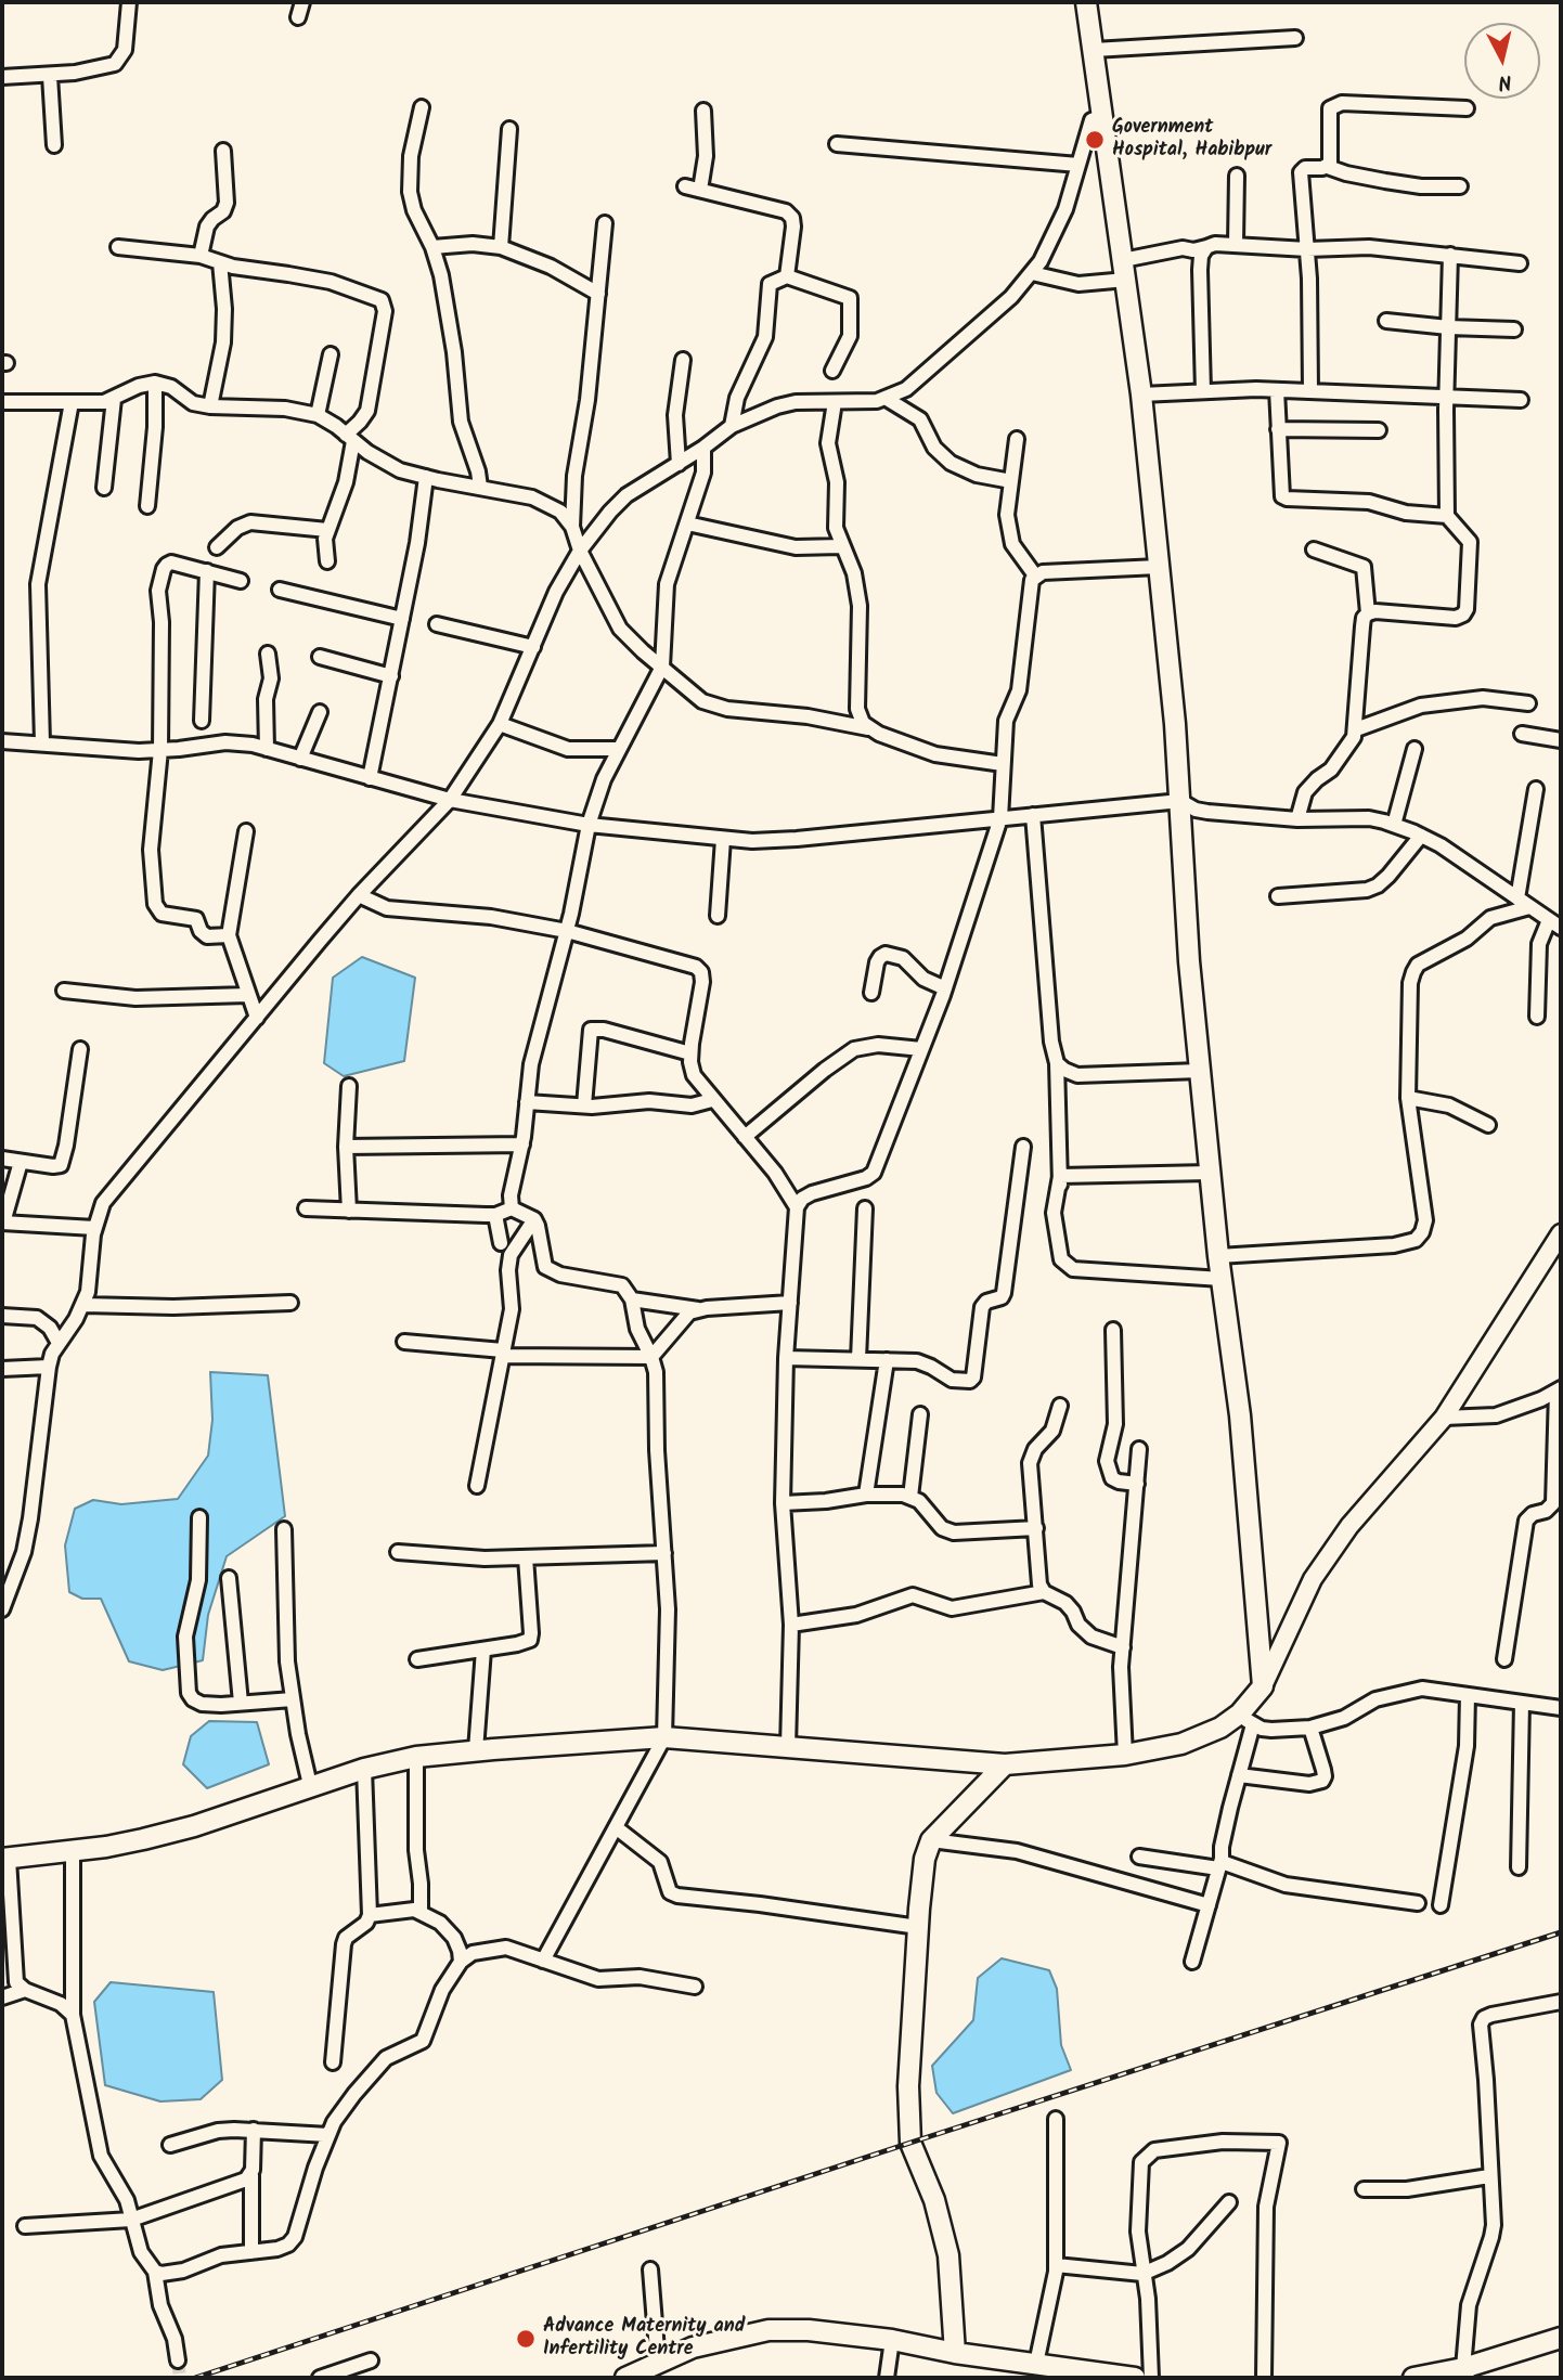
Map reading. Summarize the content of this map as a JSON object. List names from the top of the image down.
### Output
{
  "places": ["Government Hospital, Habibpur", "Advance Maternity and Infertility Centre"],
  "north": "bottom"
}
